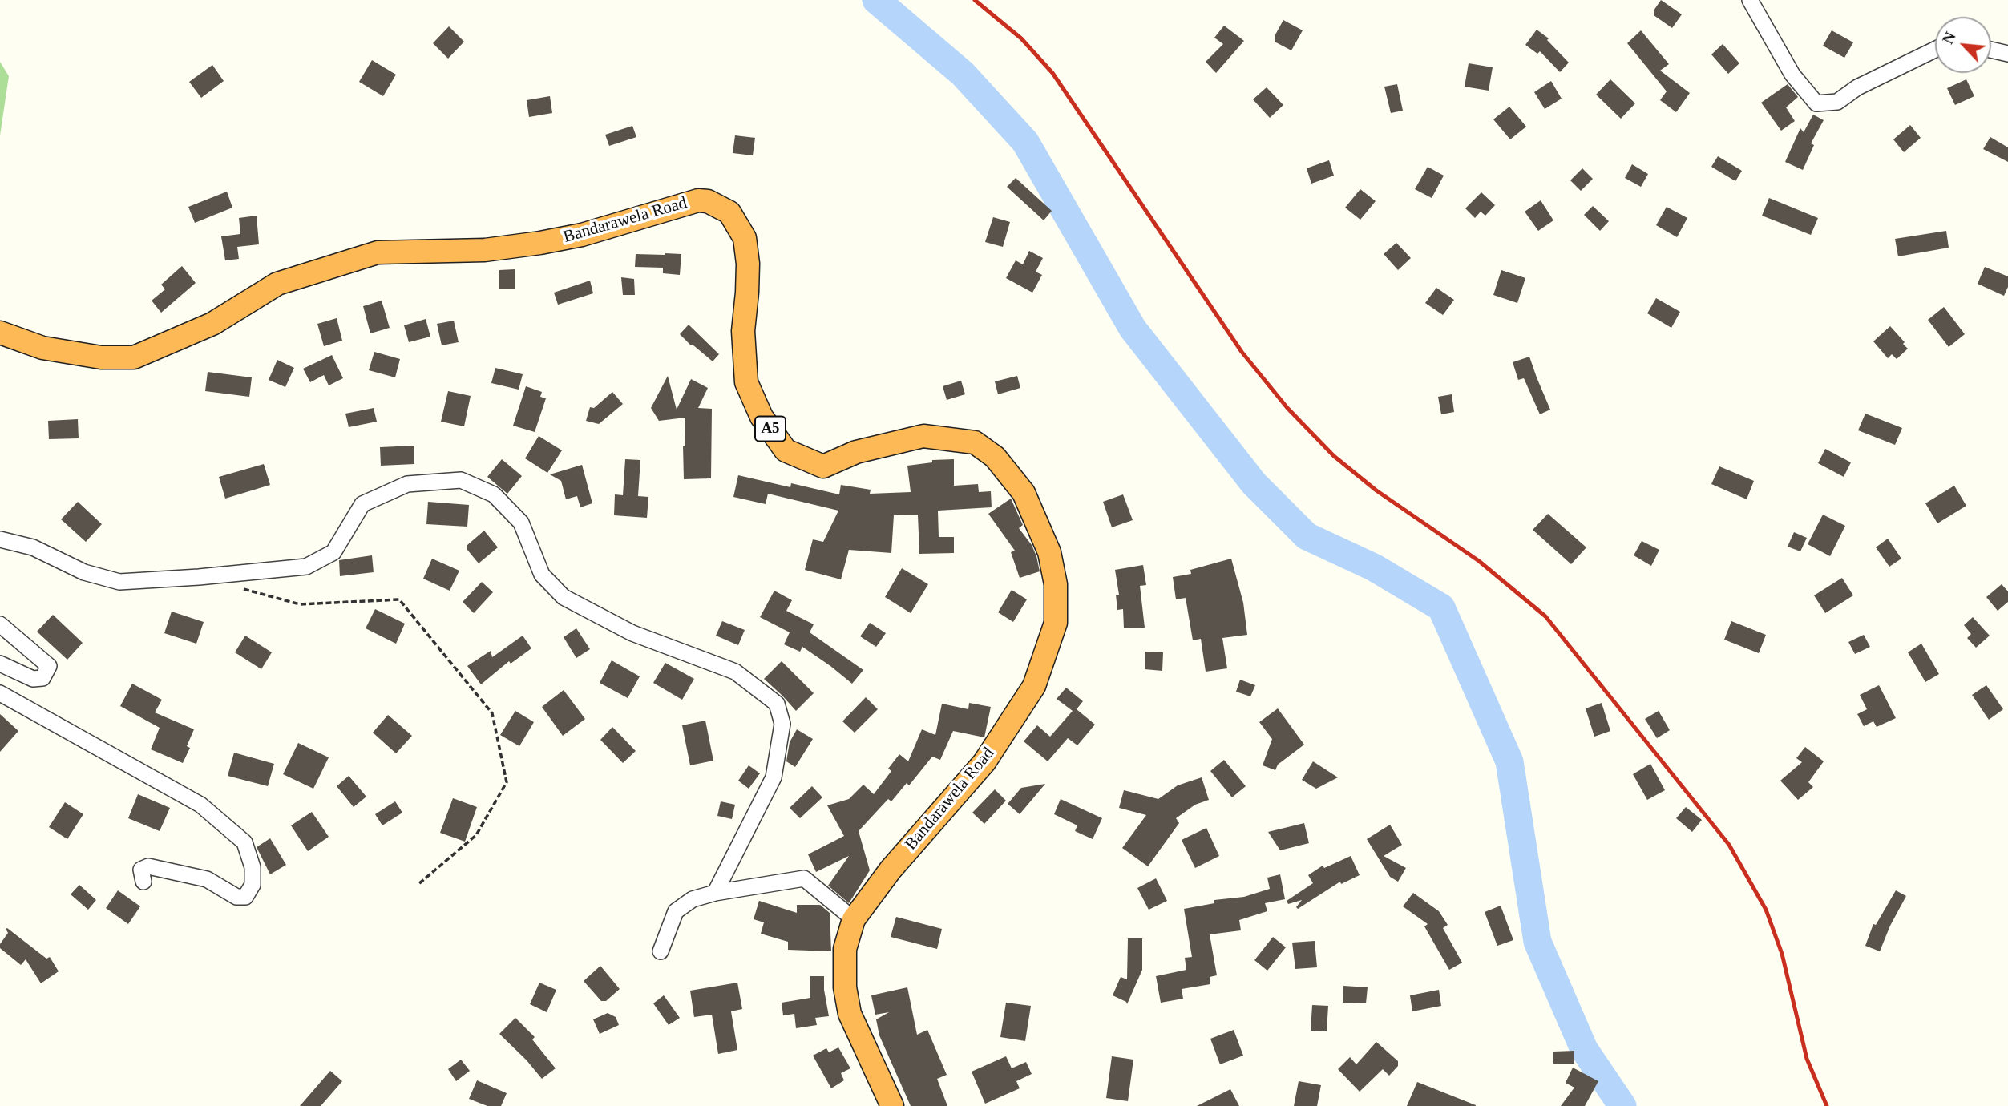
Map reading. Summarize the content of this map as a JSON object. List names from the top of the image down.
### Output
{
  "streets": {
    "highway": ["Bandarawela Road", "A5"]
  },
  "north": "top left"
}
